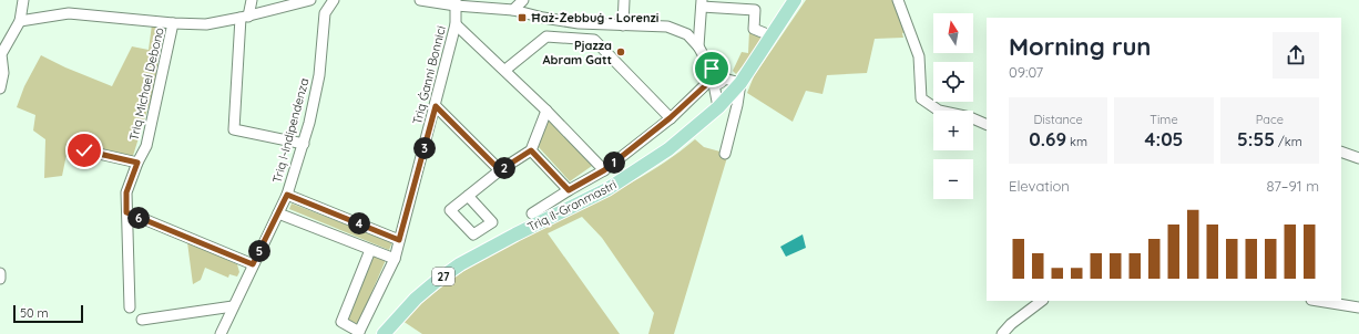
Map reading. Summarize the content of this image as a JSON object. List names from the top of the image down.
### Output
{
  "streets": {
    "main road": ["Triq il-Granmastri", "27"],
    "street": ["Triq Ġanni Bonnici", "Triq Michael Debono", "Triq l-Indipendenza"]
  },
  "places": {
    "transit": ["Ħaż-Żebbuġ - Lorenzi"],
    "other": ["Pjazza Abram Gatt"]
  },
  "scale_bar": "50 m",
  "north": "top",
  "page": {
    "map_buttons": ["+", "−"],
    "heading": ["Morning run", "09:07"],
    "stats": [
      ["Distance", "0.69 km"],
      ["Time", "4:05"],
      ["Pace", "5:55 /km"]
    ],
    "pins": [
      "3",
      "1",
      "2",
      "6",
      "4",
      "5"
    ],
    "chart": ["Elevation", "87–91 m"],
    "scale": "50 m"
  }
}
